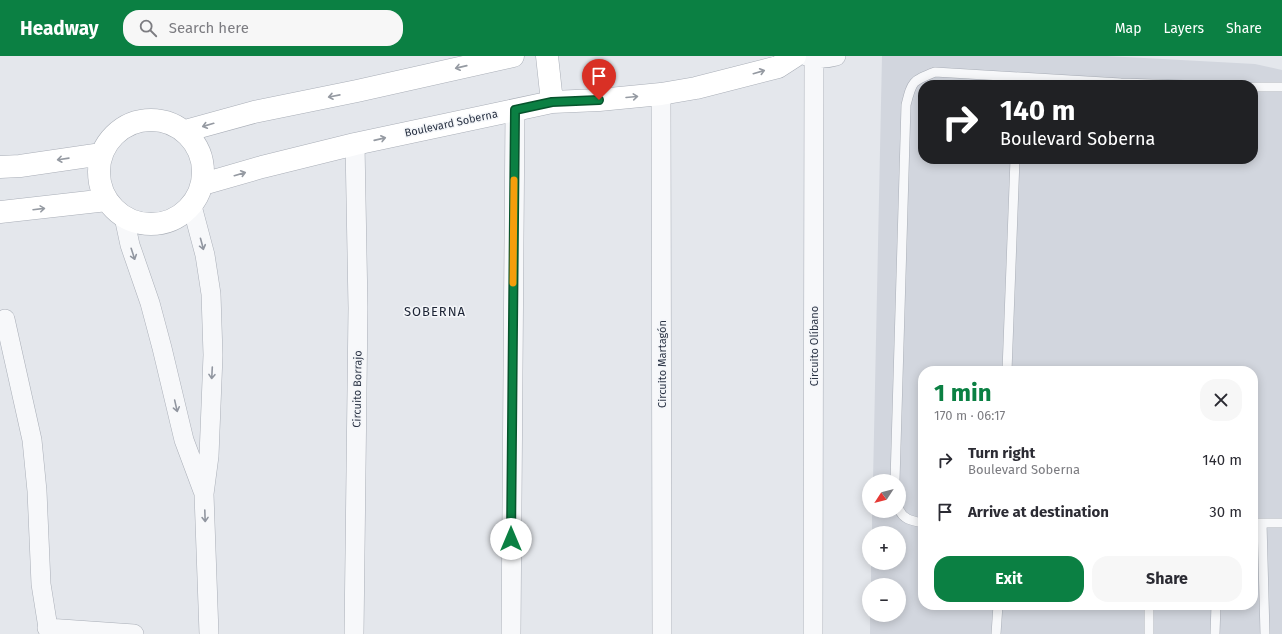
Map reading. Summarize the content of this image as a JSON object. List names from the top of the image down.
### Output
{
  "streets": {
    "street": [
      "Boulevard Soberna",
      "Circuito Olíbano",
      "Circuito Martagón",
      "Circuito Borrajo"
    ]
  },
  "crossings": [
    ["Boulevard Soberna", "Circuito Olíbano"],
    ["Boulevard Soberna", "Circuito Martagón"],
    ["Boulevard Soberna", "Circuito Borrajo"]
  ],
  "districts": ["SOBERNA"],
  "north": "bottom left",
  "page": {
    "header": "Headway",
    "search": "Search here",
    "nav": ["Map", "Layers", "Share"],
    "turn": ["140 m", "Boulevard Soberna"],
    "heading": ["1 min", "170 m · 06:17"],
    "list": [
      {
        "name": "Turn right",
        "note": "Boulevard Soberna",
        "value": "140 m"
      },
      {
        "name": "Arrive at destination",
        "value": "30 m"
      }
    ],
    "map_buttons": ["+", "−"],
    "buttons": ["Exit", "Share"]
  }
}
